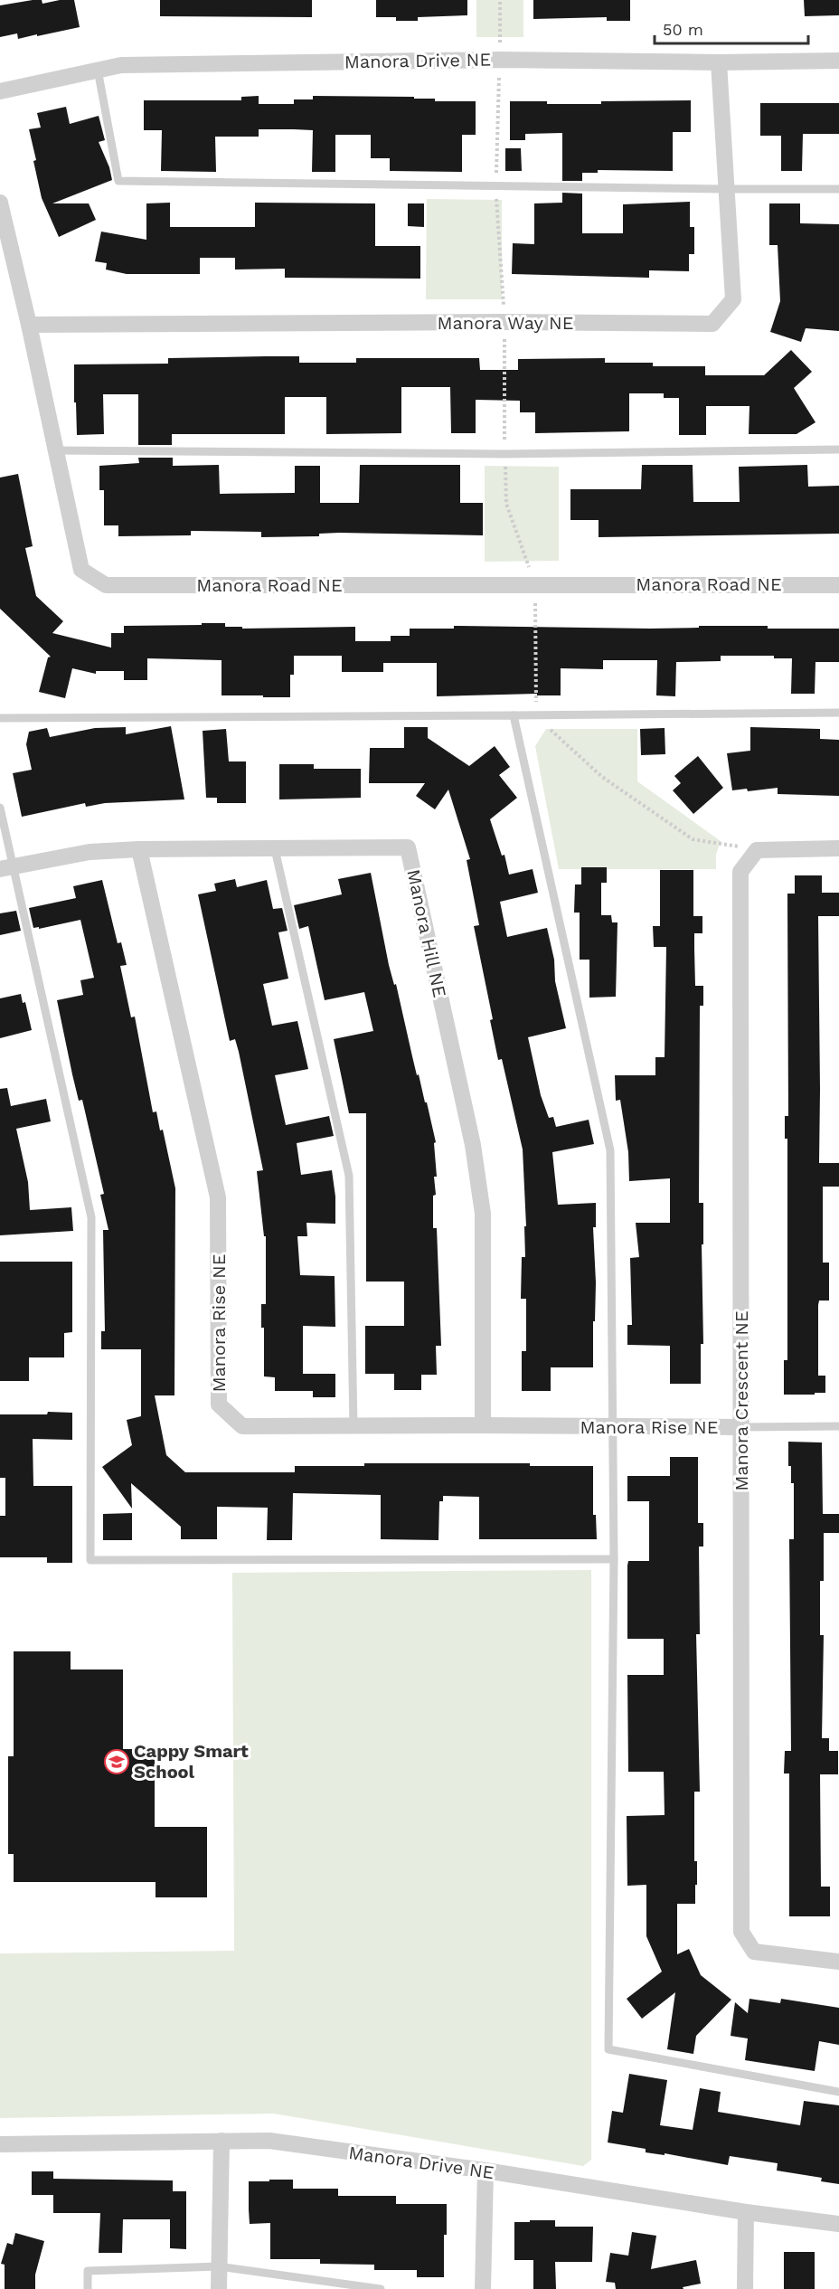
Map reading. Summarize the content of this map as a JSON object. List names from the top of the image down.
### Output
{
  "streets": {
    "street": [
      "Manora Drive NE",
      "Manora Way NE",
      "Manora Road NE",
      "Manora Hill NE",
      "Manora Rise NE",
      "Manora Crescent NE"
    ]
  },
  "crossings": [
    ["Manora Drive NE", "Manora Way NE"],
    ["Manora Way NE", "Manora Road NE"],
    ["Manora Hill NE", "Manora Rise NE"],
    ["Manora Rise NE", "Manora Crescent NE"]
  ],
  "places": {
    "school or university": ["Cappy Smart School"]
  },
  "scale_bar": "50 m"
}
